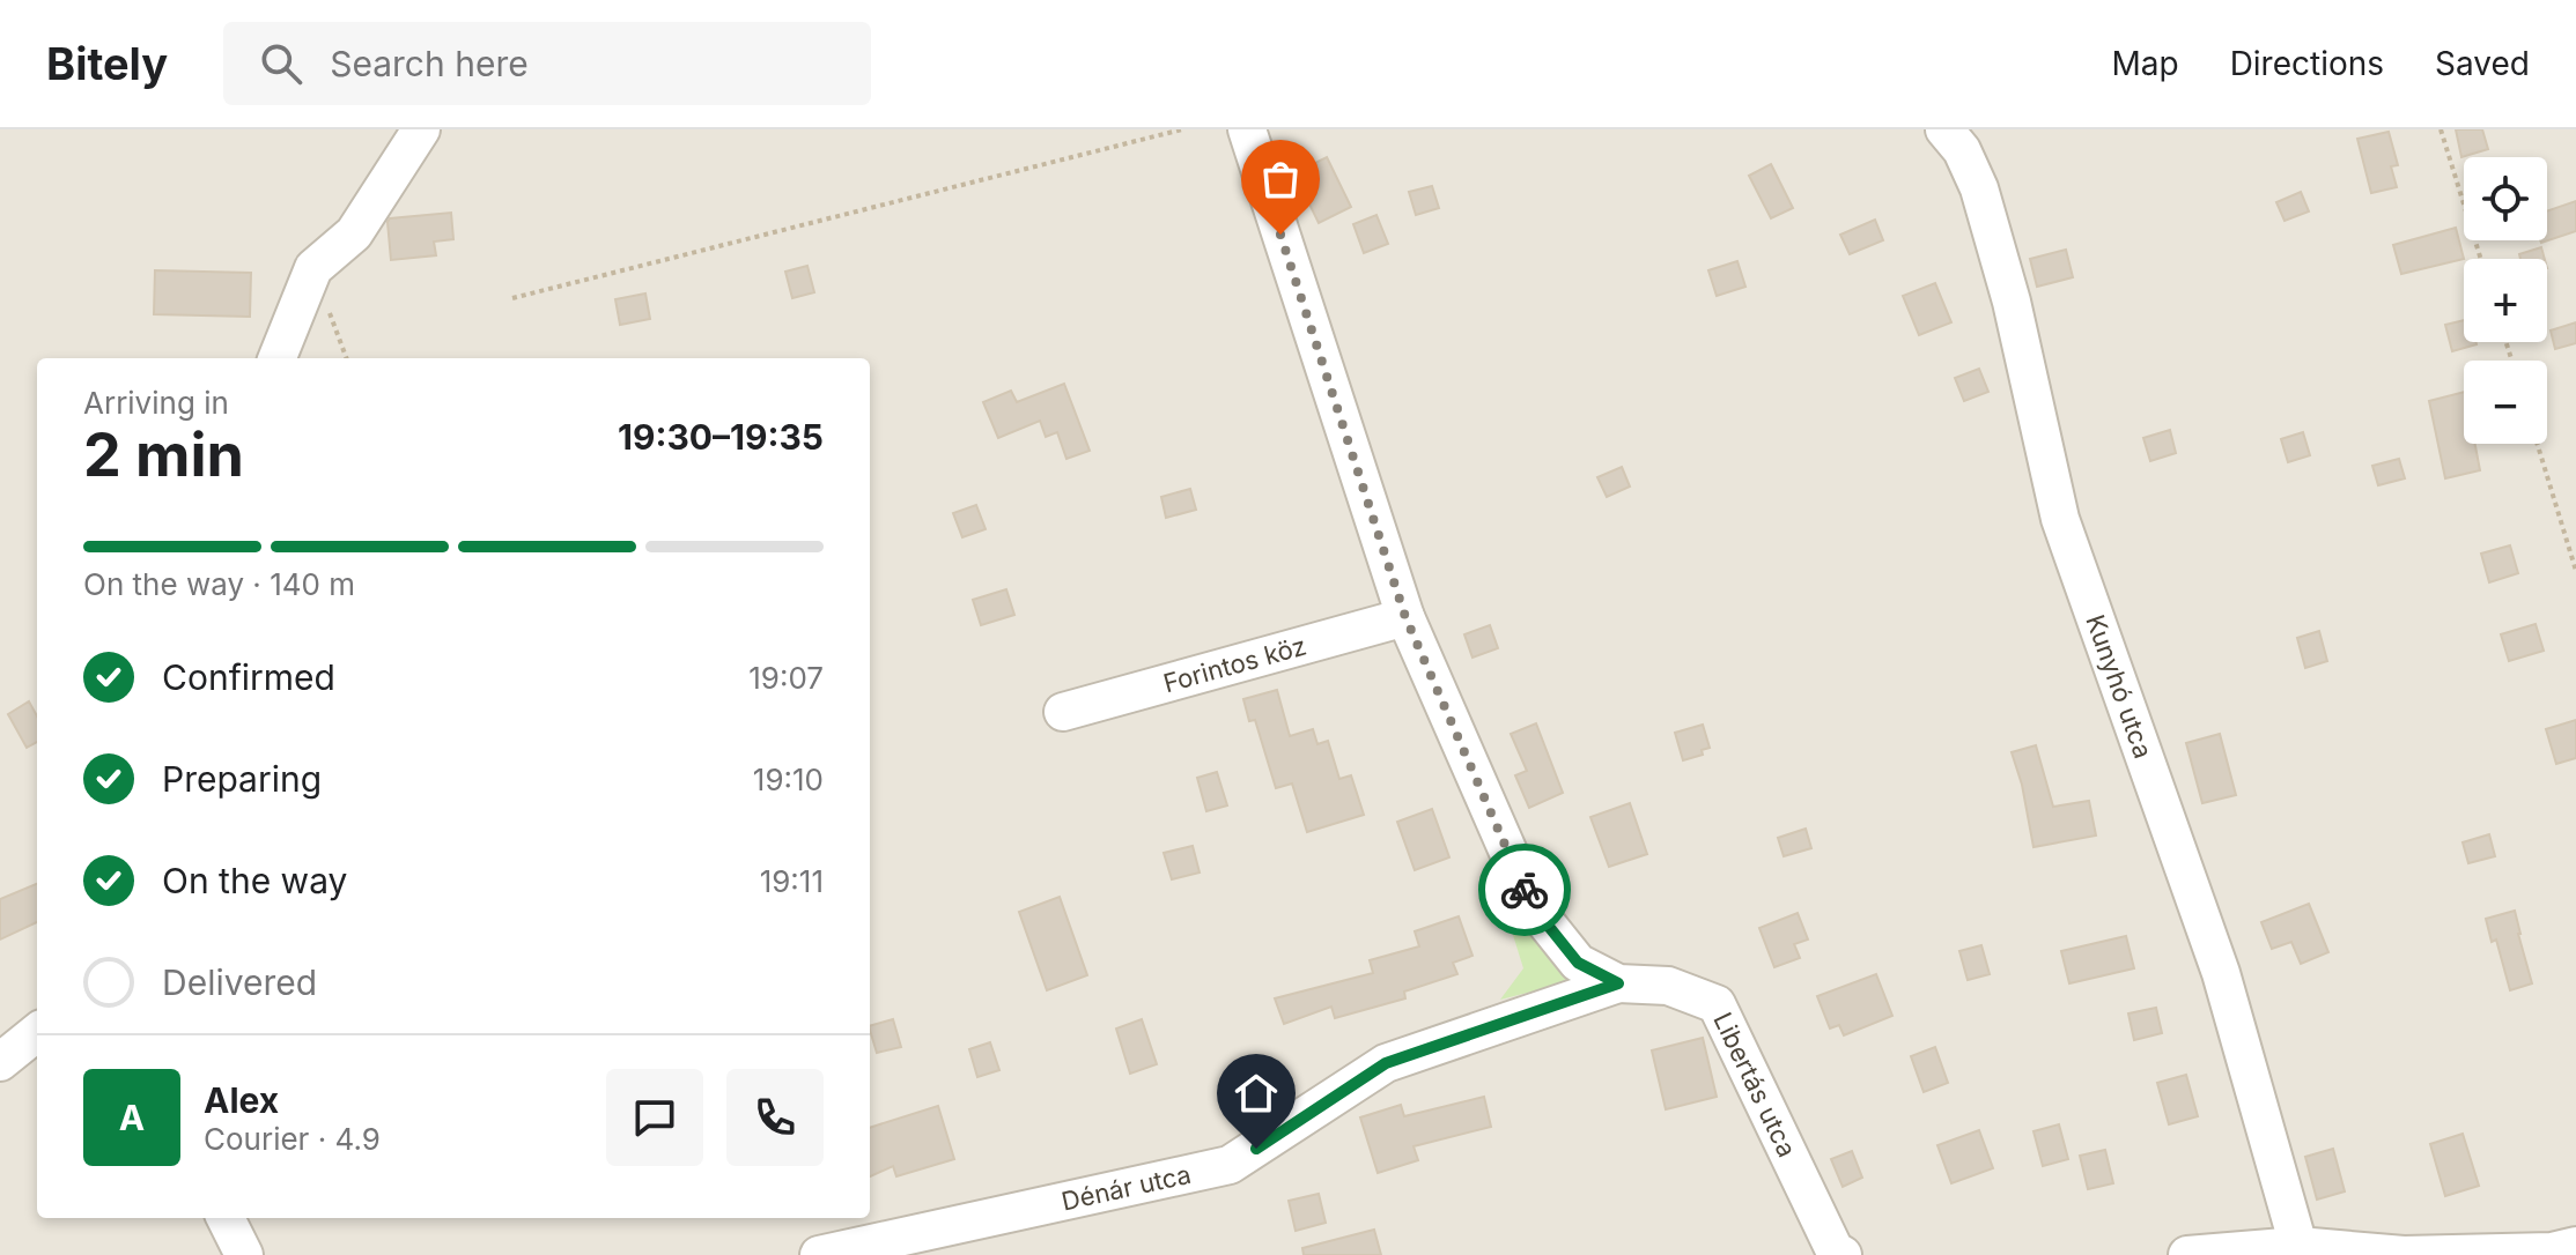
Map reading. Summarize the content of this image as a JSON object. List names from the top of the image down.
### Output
{
  "streets": {
    "street": [
      "Forintos köz",
      "Kunyhó utca",
      "Libertás utca",
      "Dénár utca"
    ]
  },
  "crossings": [
    ["Forintos köz", "Libertás utca"],
    ["Libertás utca", "Dénár utca"]
  ],
  "page": {
    "header": "Bitely",
    "search": "Search here",
    "nav": ["Map", "Directions", "Saved"],
    "map_buttons": ["+", "−"],
    "heading": ["2 min", "Arriving in", "19:30–19:35"],
    "panel": ["Alex", "Courier · 4.9"],
    "bar": "On the way · 140 m",
    "list": [
      ["Confirmed", "19:07"],
      ["Preparing", "19:10"],
      ["On the way", "19:11"],
      "Delivered"
    ],
    "round": "A"
  }
}
